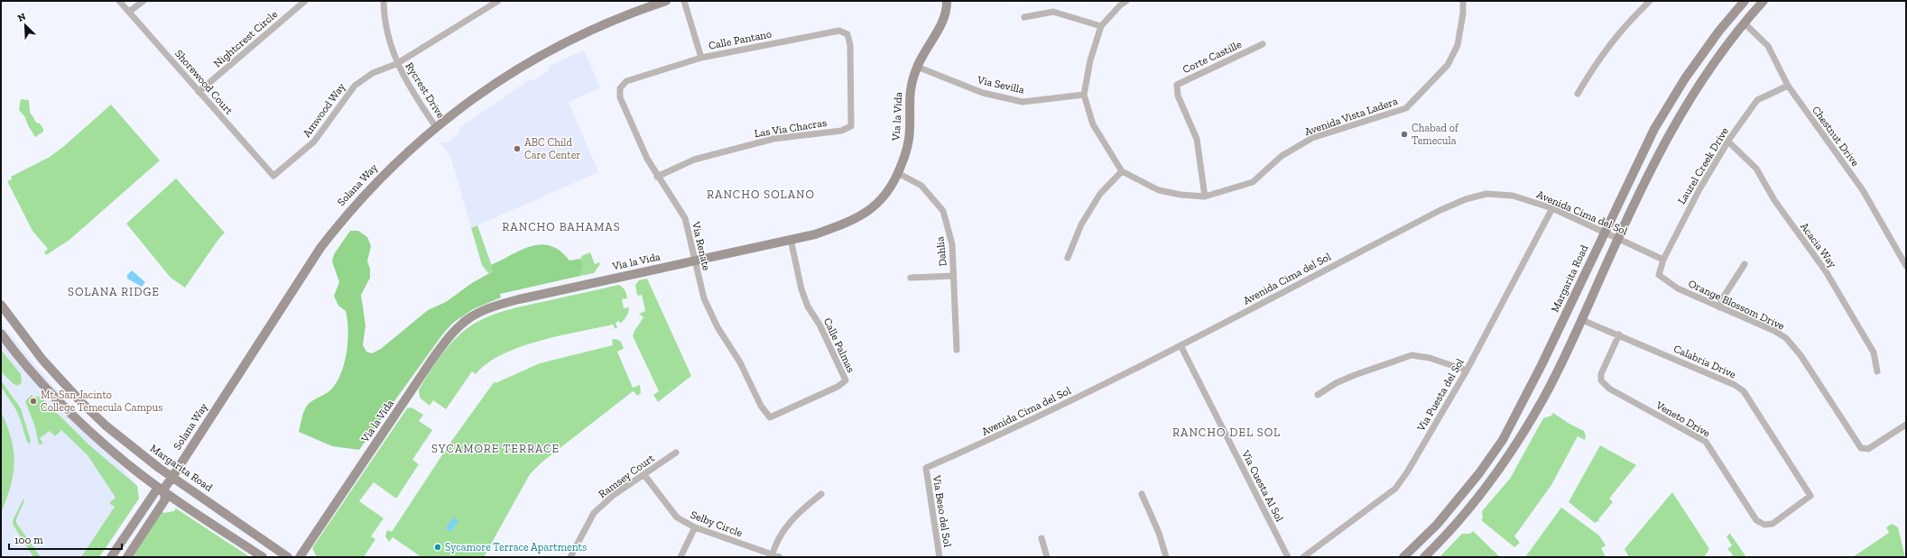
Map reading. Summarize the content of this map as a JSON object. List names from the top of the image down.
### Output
{
  "streets": {
    "main road": ["Via la Vida", "Solana Way", "Margarita Road"],
    "street": [
      "Nightcrest Circle",
      "Calle Pantano",
      "Corte Castille",
      "Shorewood Court",
      "Via Sevilla",
      "Rycrest Drive",
      "Amwood Way",
      "Avenida Vista Ladera",
      "Las Via Chacras",
      "Chestnut Drive",
      "Laurel Creek Drive",
      "Avenida Cima del Sol",
      "Acacia Way",
      "Via Renate",
      "Dahlia",
      "Orange Blossom Drive",
      "Calle Palmas",
      "Calabria Drive",
      "Via Puesta del Sol",
      "Veneto Drive",
      "Ramsey Court",
      "Via Cuesta Al Sol",
      "Via Beso del Sol",
      "Selby Circle"
    ]
  },
  "crossings": [
    ["Nightcrest Circle", "Shorewood Court"],
    ["Calle Pantano", "Las Via Chacras"],
    ["Calle Pantano", "Via Renate"],
    ["Corte Castille", "Avenida Vista Ladera"],
    ["Shorewood Court", "Amwood Way"],
    ["Via Sevilla", "Via la Vida"],
    ["Via Sevilla", "Avenida Vista Ladera"],
    ["Rycrest Drive", "Amwood Way"],
    ["Rycrest Drive", "Solana Way"],
    ["Via la Vida", "Via Renate"],
    ["Via la Vida", "Dahlia"],
    ["Via la Vida", "Calle Palmas"],
    ["Las Via Chacras", "Via Renate"],
    ["Chestnut Drive", "Laurel Creek Drive"],
    ["Laurel Creek Drive", "Avenida Cima del Sol"],
    ["Laurel Creek Drive", "Acacia Way"],
    ["Laurel Creek Drive", "Orange Blossom Drive"],
    ["Solana Way", "Margarita Road"],
    ["Avenida Cima del Sol", "Margarita Road"],
    ["Avenida Cima del Sol", "Via Puesta del Sol"],
    ["Avenida Cima del Sol", "Via Cuesta Al Sol"],
    ["Avenida Cima del Sol", "Via Beso del Sol"],
    ["Via Renate", "Calle Palmas"],
    ["Calabria Drive", "Veneto Drive"],
    ["Ramsey Court", "Selby Circle"]
  ],
  "districts": [
    "RANCHO SOLANO",
    "RANCHO BAHAMAS",
    "SOLANA RIDGE",
    "RANCHO DEL SOL",
    "SYCAMORE TERRACE"
  ],
  "places": [
    "Chabad of Temecula",
    "ABC Child Care Center",
    "Mt. San Jacinto College Temecula Campus",
    "Sycamore Terrace Apartments"
  ],
  "scale_bar": "100 m",
  "north": "top left"
}
